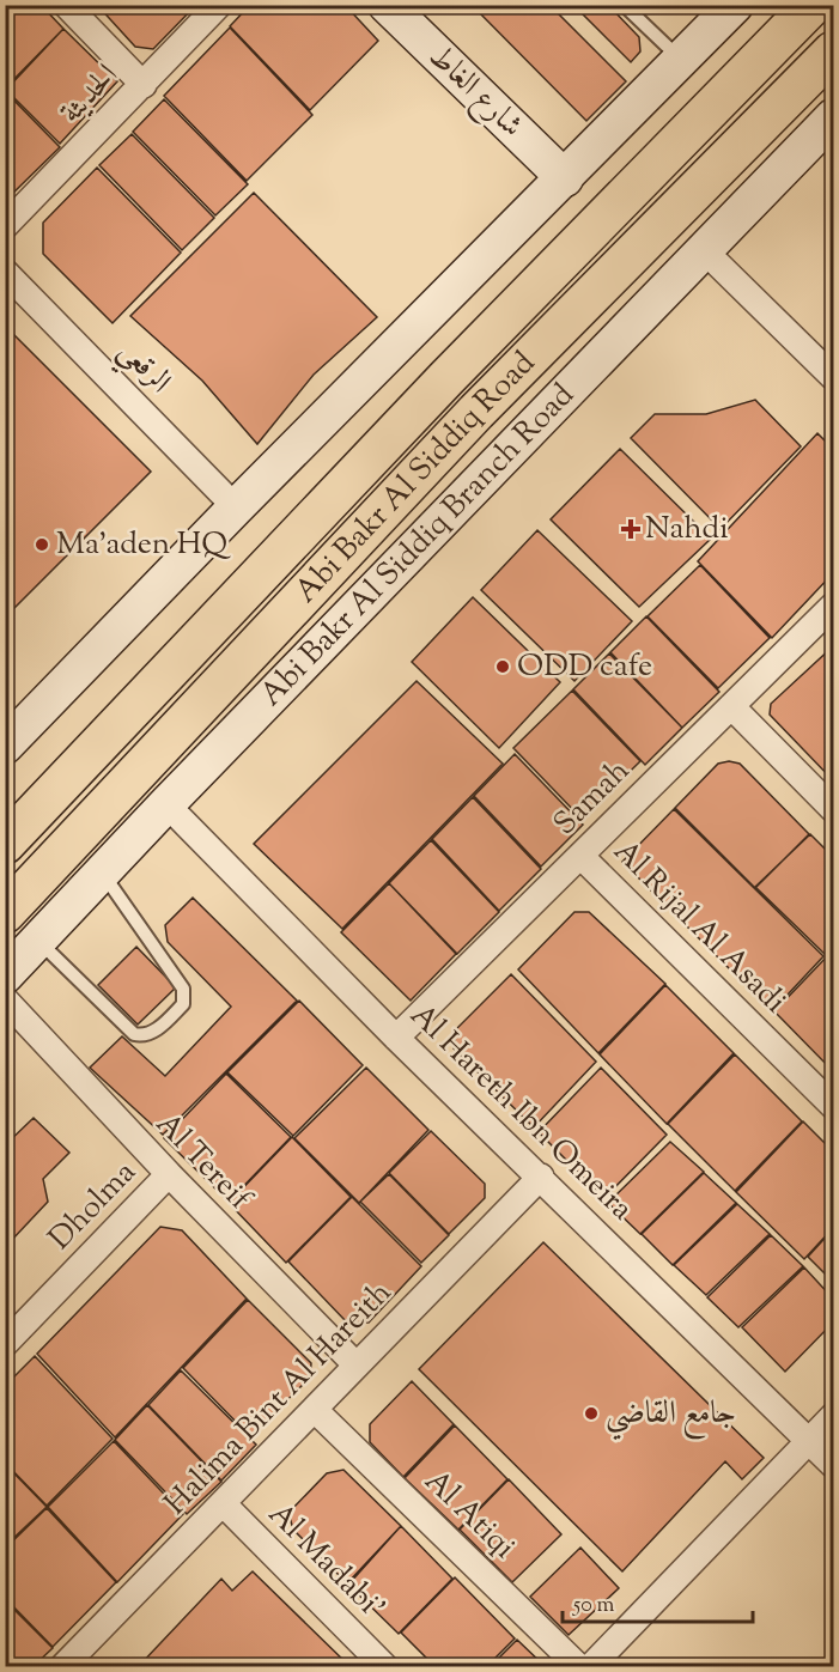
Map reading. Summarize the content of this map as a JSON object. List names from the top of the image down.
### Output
{
  "streets": {
    "main road": ["Abi Bakr Al Siddiq Road"],
    "street": [
      "شارع الغاط",
      "الحديثة",
      "الرقعي",
      "Abi Bakr Al Siddiq Branch Road",
      "Samah",
      "Al Rijal Al Asadi",
      "Al Hareth Ibn Omeira",
      "Al Tereif",
      "Dholma",
      "Halima Bint Al Hareith",
      "Al Atiqi",
      "Al Madabi'"
    ]
  },
  "crossings": [
    ["Abi Bakr Al Siddiq Branch Road", "Al Hareth Ibn Omeira"],
    ["Samah", "Al Rijal Al Asadi"],
    ["Samah", "Al Hareth Ibn Omeira"],
    ["Al Hareth Ibn Omeira", "Halima Bint Al Hareith"],
    ["Al Tereif", "Dholma"],
    ["Al Tereif", "Halima Bint Al Hareith"],
    ["Halima Bint Al Hareith", "Al Atiqi"],
    ["Halima Bint Al Hareith", "Al Madabi'"]
  ],
  "places": {
    "health": ["Nahdi"],
    "other": ["Ma'aden HQ", "ODD cafe", "جامع القاضي"]
  },
  "scale_bar": "50 m"
}
